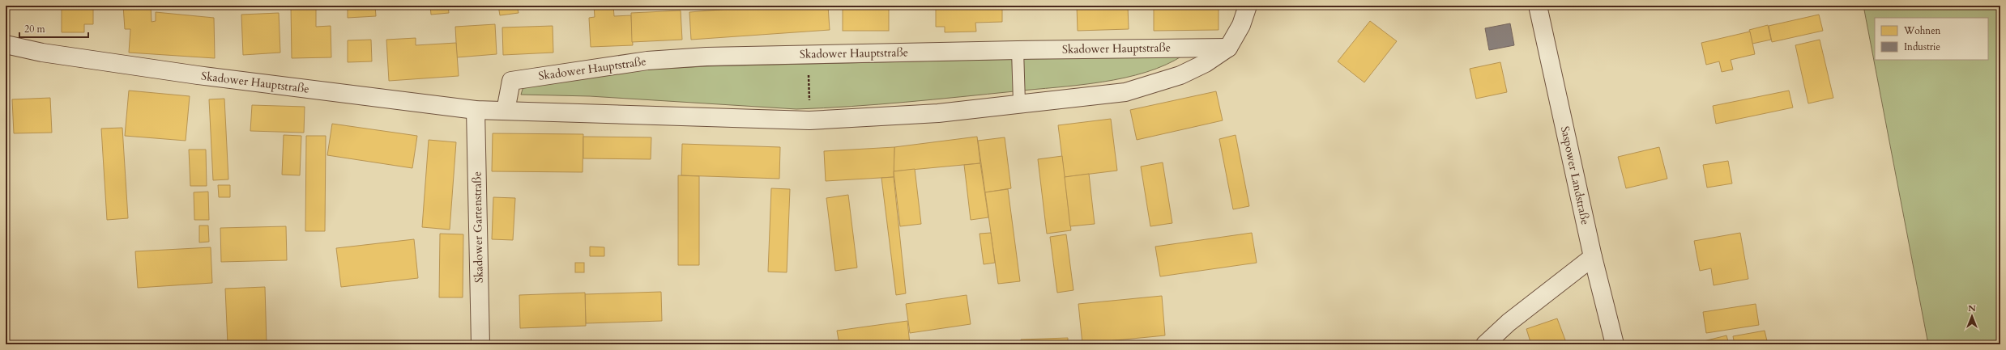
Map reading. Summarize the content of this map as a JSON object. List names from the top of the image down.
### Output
{
  "streets": {
    "street": ["Skadower Hauptstraße", "Saspower Landstraße", "Skadower Gartenstraße"]
  },
  "crossings": [
    ["Skadower Hauptstraße", "Skadower Gartenstraße"]
  ],
  "legend": ["Wohnen", "Industrie"],
  "scale_bar": "20 m",
  "north": "top"
}
